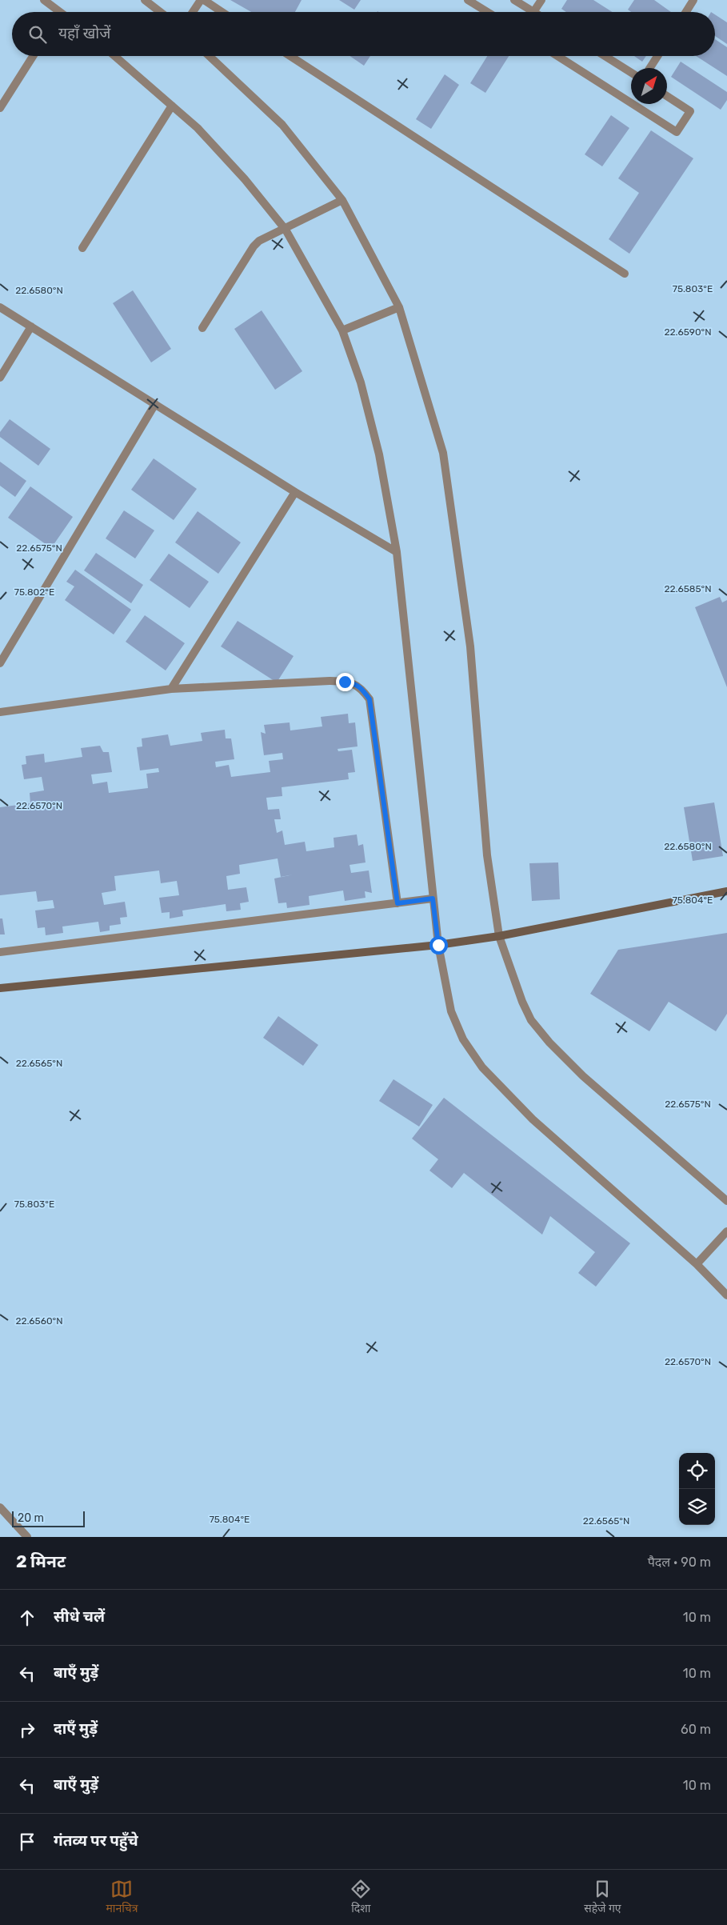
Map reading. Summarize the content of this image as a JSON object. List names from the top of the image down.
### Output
{
  "scale_bar": "20 m",
  "north": "top right",
  "page": {
    "search": "यहाँ खोजें",
    "scale": "20 m",
    "heading": ["2 मिनट", "पैदल · 90 m"],
    "list": [
      ["सीधे चलें", "10 m"],
      ["बाएँ मुड़ें", "10 m"],
      ["दाएँ मुड़ें", "60 m"],
      ["बाएँ मुड़ें", "10 m"],
      "गंतव्य पर पहुँचे"
    ],
    "nav": ["मानचित्र", "दिशा", "सहेजे गए"]
  },
  "coordinates": [
    "75.803°E",
    "22.6580°N",
    "22.6590°N",
    "22.6575°N",
    "22.6585°N",
    "75.802°E",
    "22.6570°N",
    "75.804°E",
    "22.6565°N",
    "22.6560°N"
  ]
}
